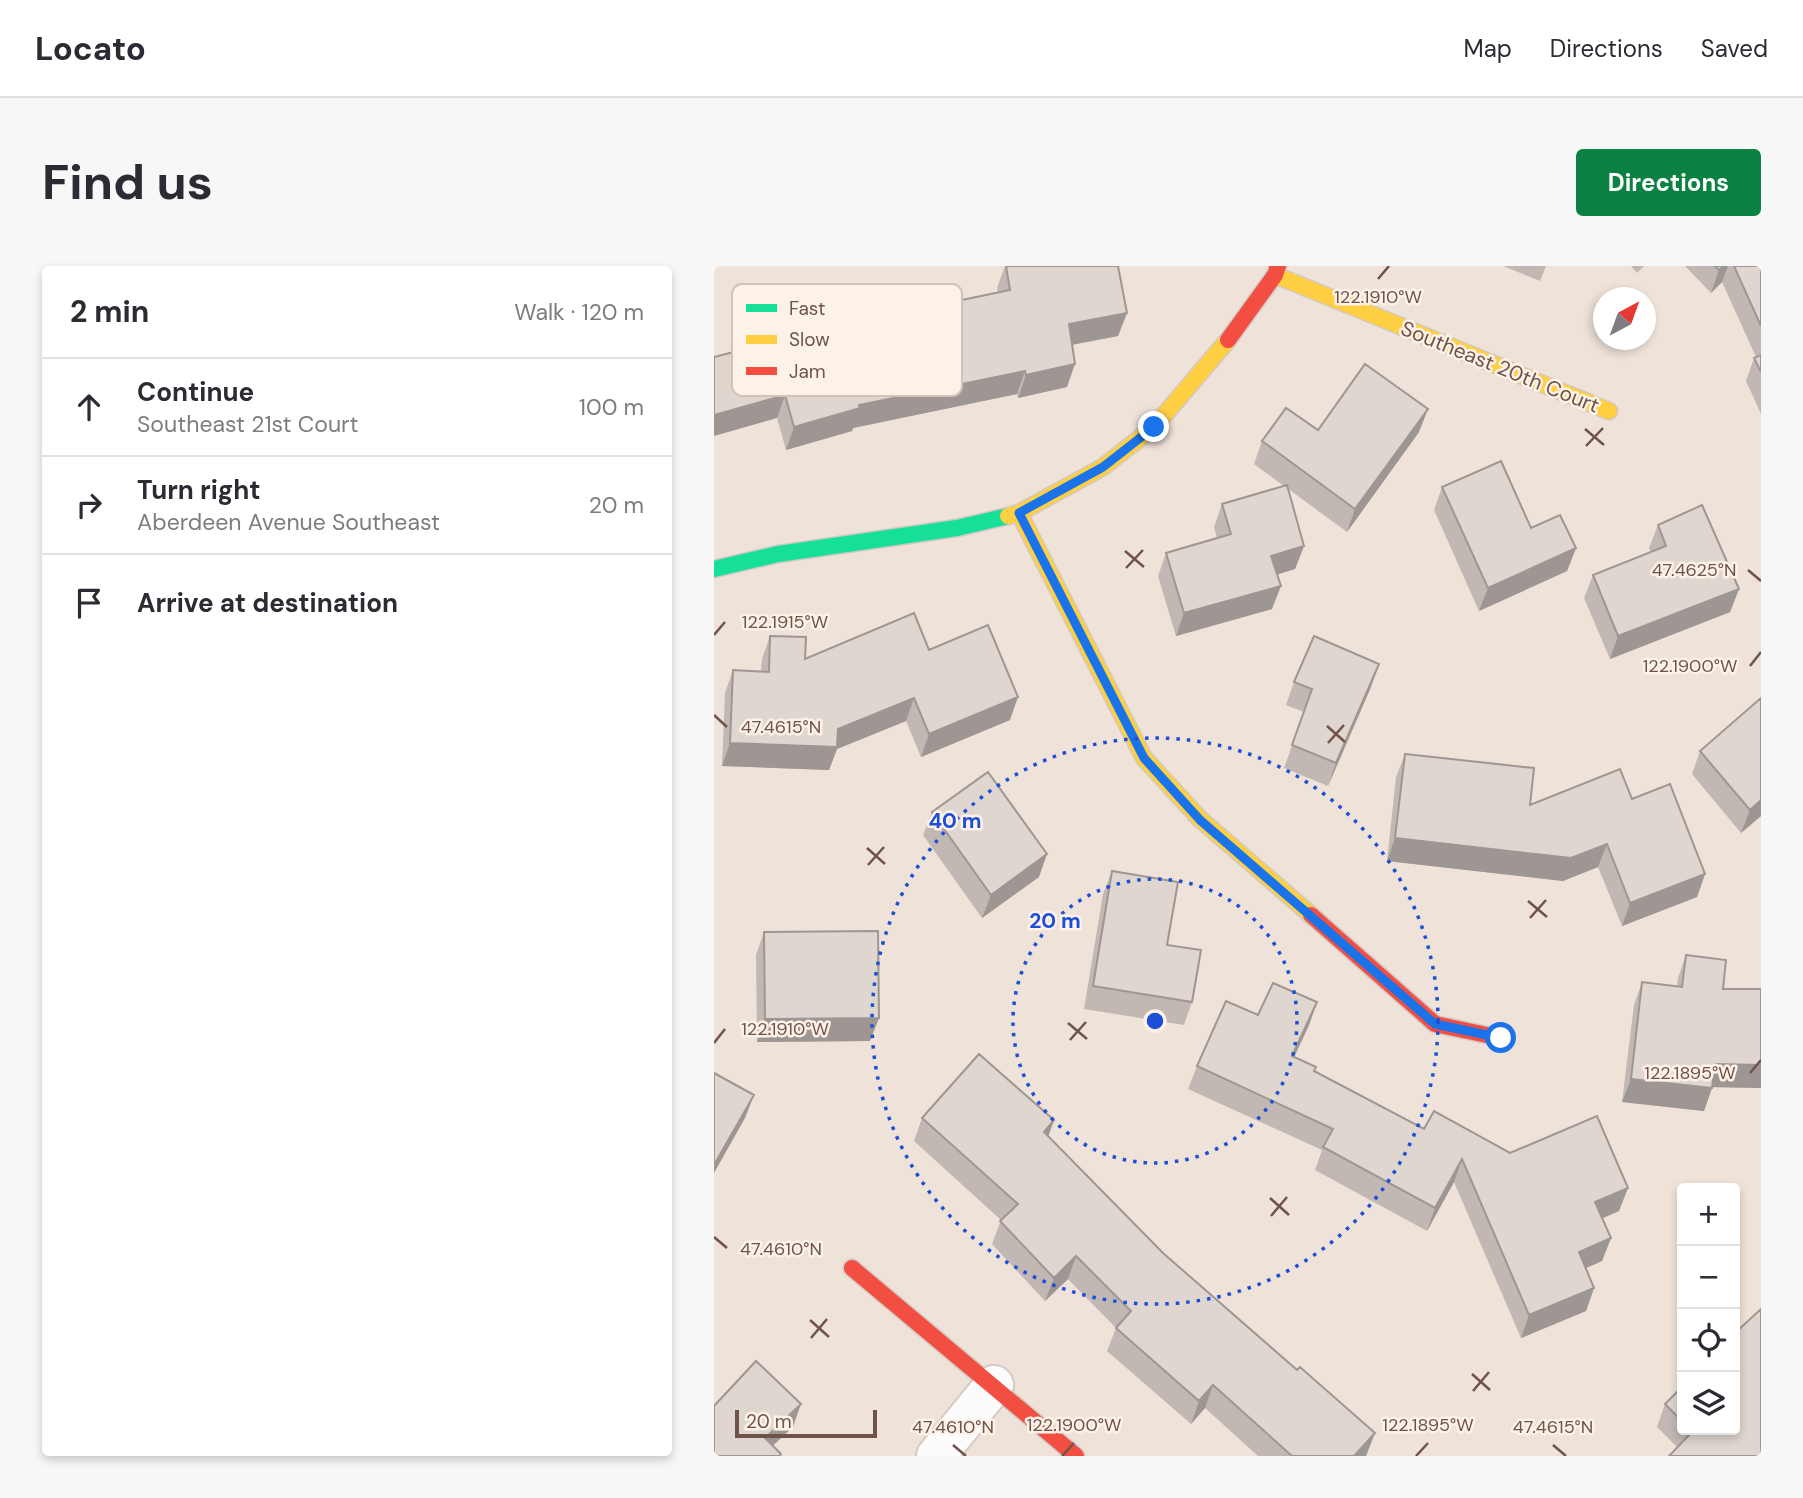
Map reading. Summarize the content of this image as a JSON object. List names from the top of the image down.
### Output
{
  "streets": {
    "street": ["Southeast 20th Court"]
  },
  "legend": ["Fast", "Slow", "Jam"],
  "scale_bar": "20 m",
  "north": "top right",
  "page": {
    "header": "Locato",
    "nav": ["Map", "Directions", "Saved"],
    "buttons": "Directions",
    "title": "Find us",
    "heading": ["2 min", "Walk · 120 m"],
    "list": [
      ["Continue", "Southeast 21st Court", "100 m"],
      ["Turn right", "Aberdeen Avenue Southeast", "20 m"],
      "Arrive at destination"
    ],
    "map_buttons": ["+", "−"],
    "scale": "20 m"
  },
  "coordinates": [
    "122.1910°W",
    "47.4625°N",
    "122.1915°W",
    "122.1900°W",
    "47.4615°N",
    "122.1895°W",
    "47.4610°N"
  ],
  "rings": ["40 m", "20 m"]
}
